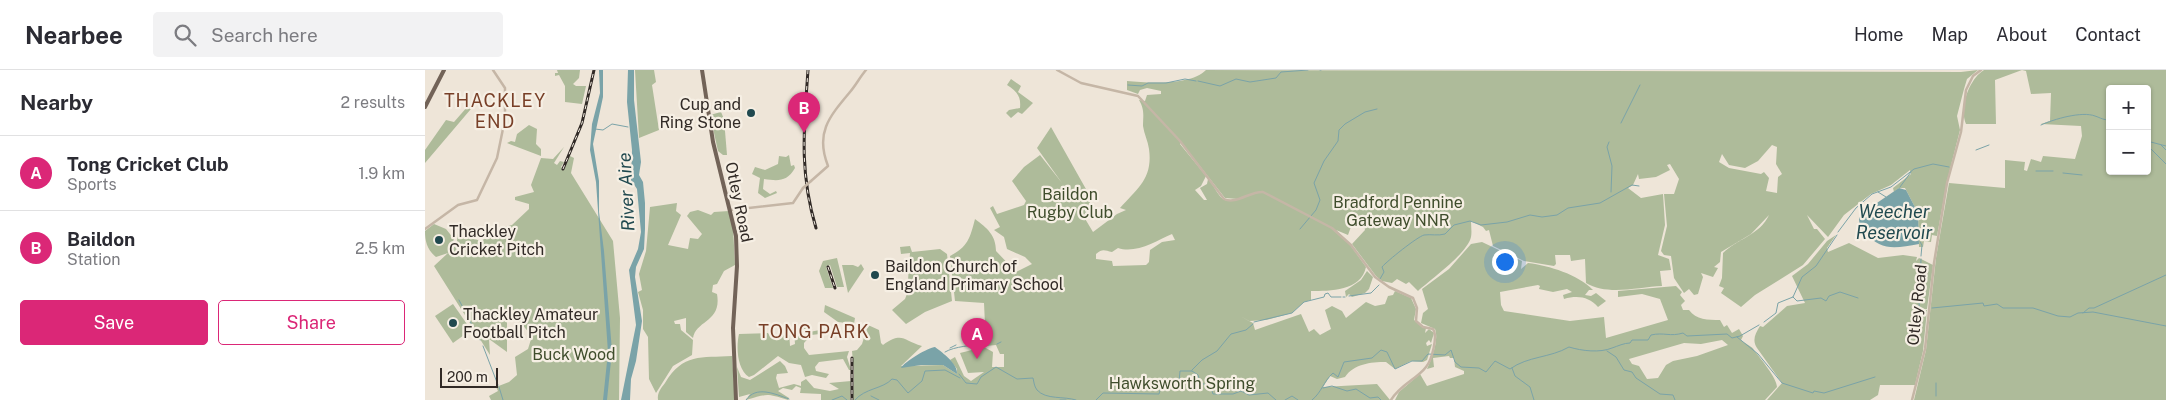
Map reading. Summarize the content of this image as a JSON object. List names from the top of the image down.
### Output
{
  "streets": {
    "main road": ["Otley Road"]
  },
  "districts": ["THACKLEY END", "TONG PARK"],
  "water": ["River Aire", "Weecher Reservoir"],
  "parks": [
    "Baildon Rugby Club",
    "Bradford Pennine Gateway NNR",
    "Buck Wood",
    "Hawksworth Spring"
  ],
  "places": [
    "Cup and Ring Stone",
    "Thackley Cricket Pitch",
    "Baildon Church of England Primary School",
    "Thackley Amateur Football Pitch"
  ],
  "scale_bar": "200 m",
  "page": {
    "header": "Nearbee",
    "search": "Search here",
    "nav": [
      "Home",
      "Map",
      "About",
      "Contact"
    ],
    "heading": ["Nearby", "2 results"],
    "map_buttons": ["+", "−"],
    "pins": ["B", "A"],
    "list": [
      {
        "mark": "A",
        "name": "Tong Cricket Club",
        "note": "Sports",
        "value": "1.9 km"
      },
      {
        "mark": "B",
        "name": "Baildon",
        "note": "Station",
        "value": "2.5 km"
      }
    ],
    "buttons": ["Save", "Share"],
    "scale": "200 m"
  }
}
